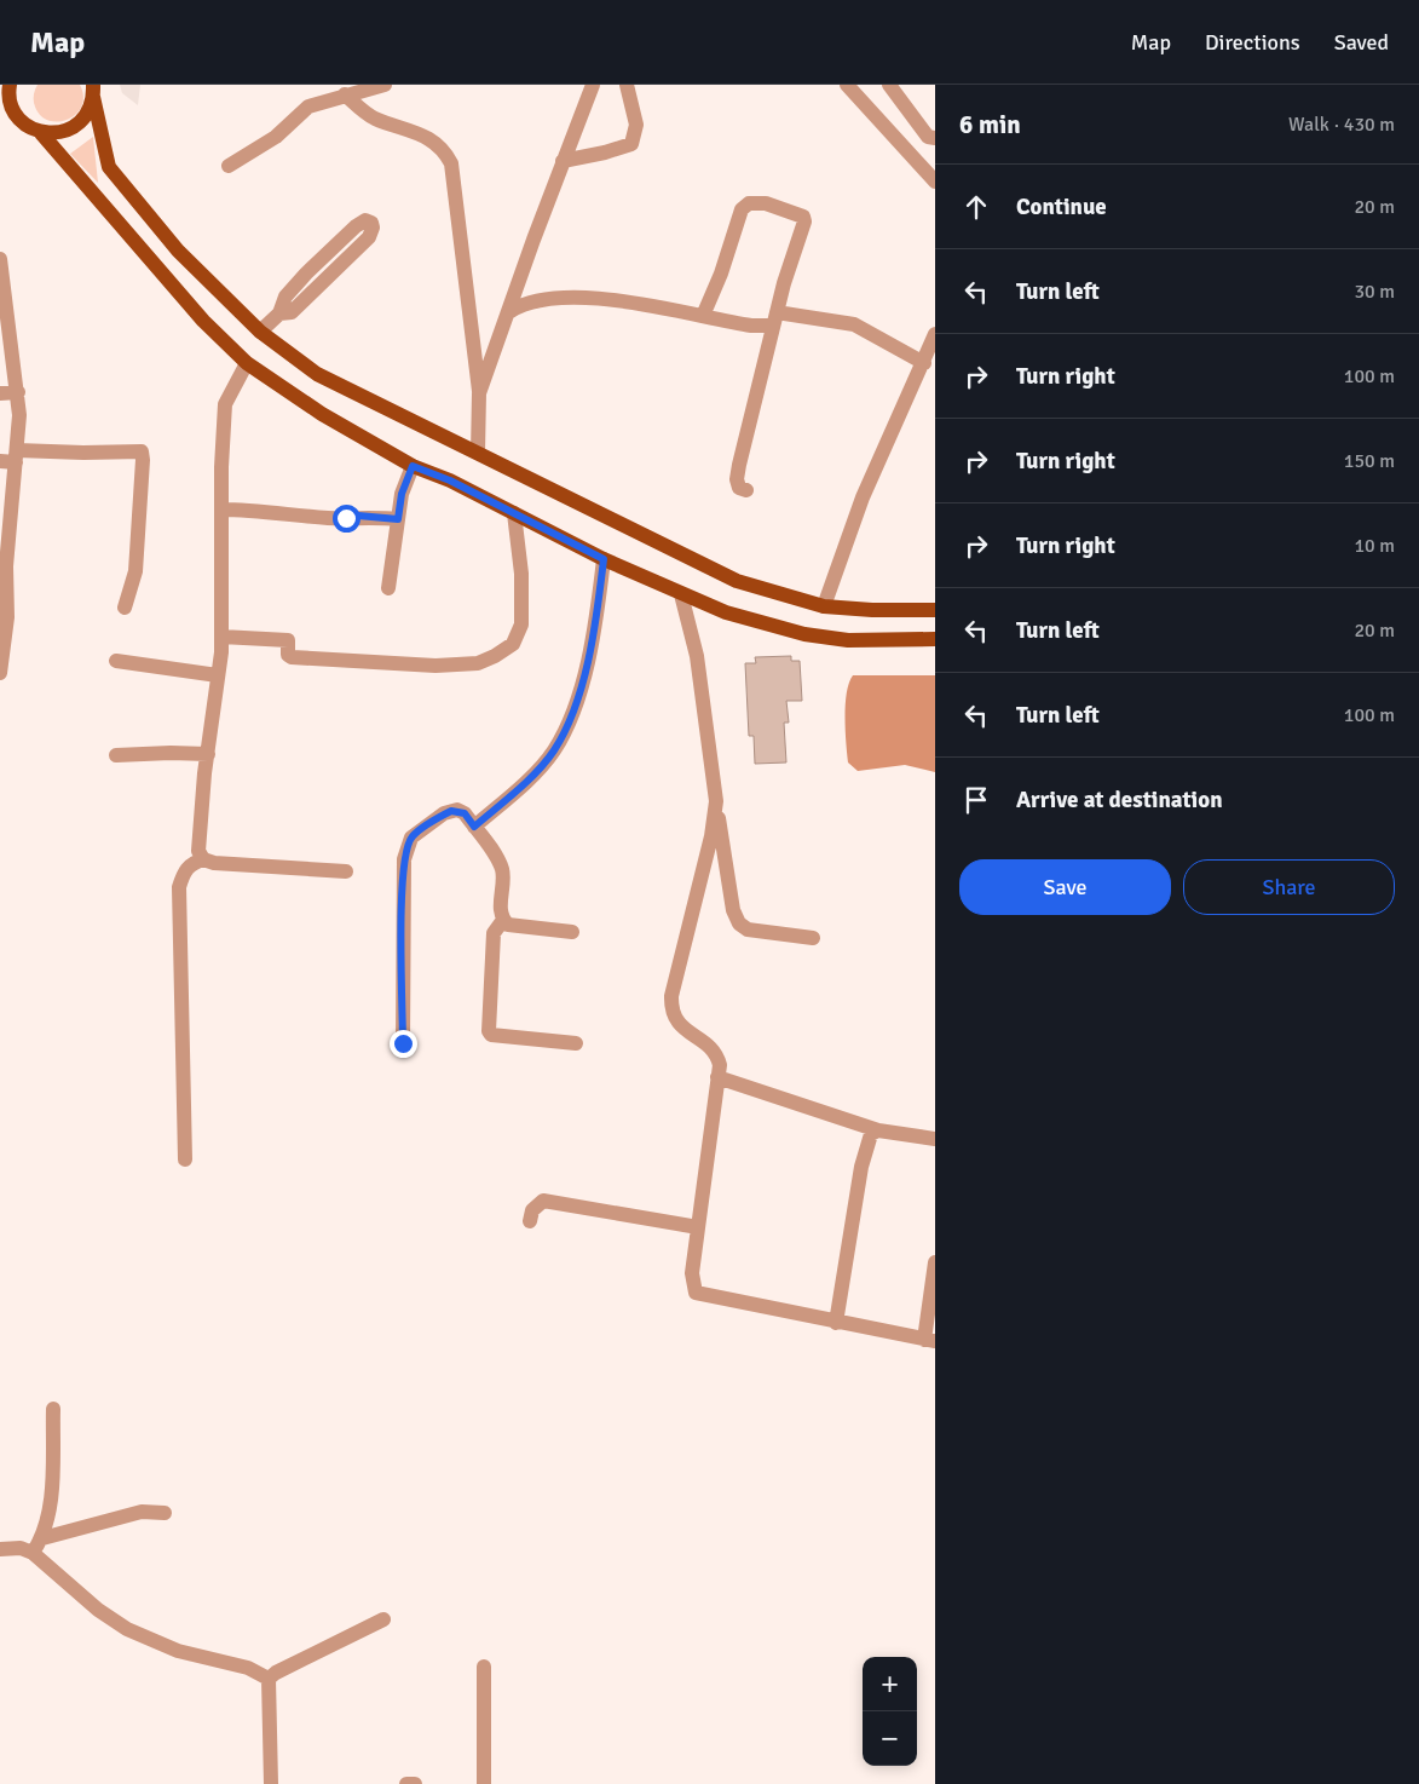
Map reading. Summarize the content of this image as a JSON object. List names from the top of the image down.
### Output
{
  "page": {
    "header": "Map",
    "nav": ["Map", "Directions", "Saved"],
    "heading": ["6 min", "Walk · 430 m"],
    "list": [
      ["Continue", "20 m"],
      ["Turn left", "30 m"],
      ["Turn right", "100 m"],
      ["Turn right", "150 m"],
      ["Turn right", "10 m"],
      ["Turn left", "20 m"],
      ["Turn left", "100 m"],
      "Arrive at destination"
    ],
    "buttons": ["Save", "Share"],
    "map_buttons": ["+", "−"]
  }
}
